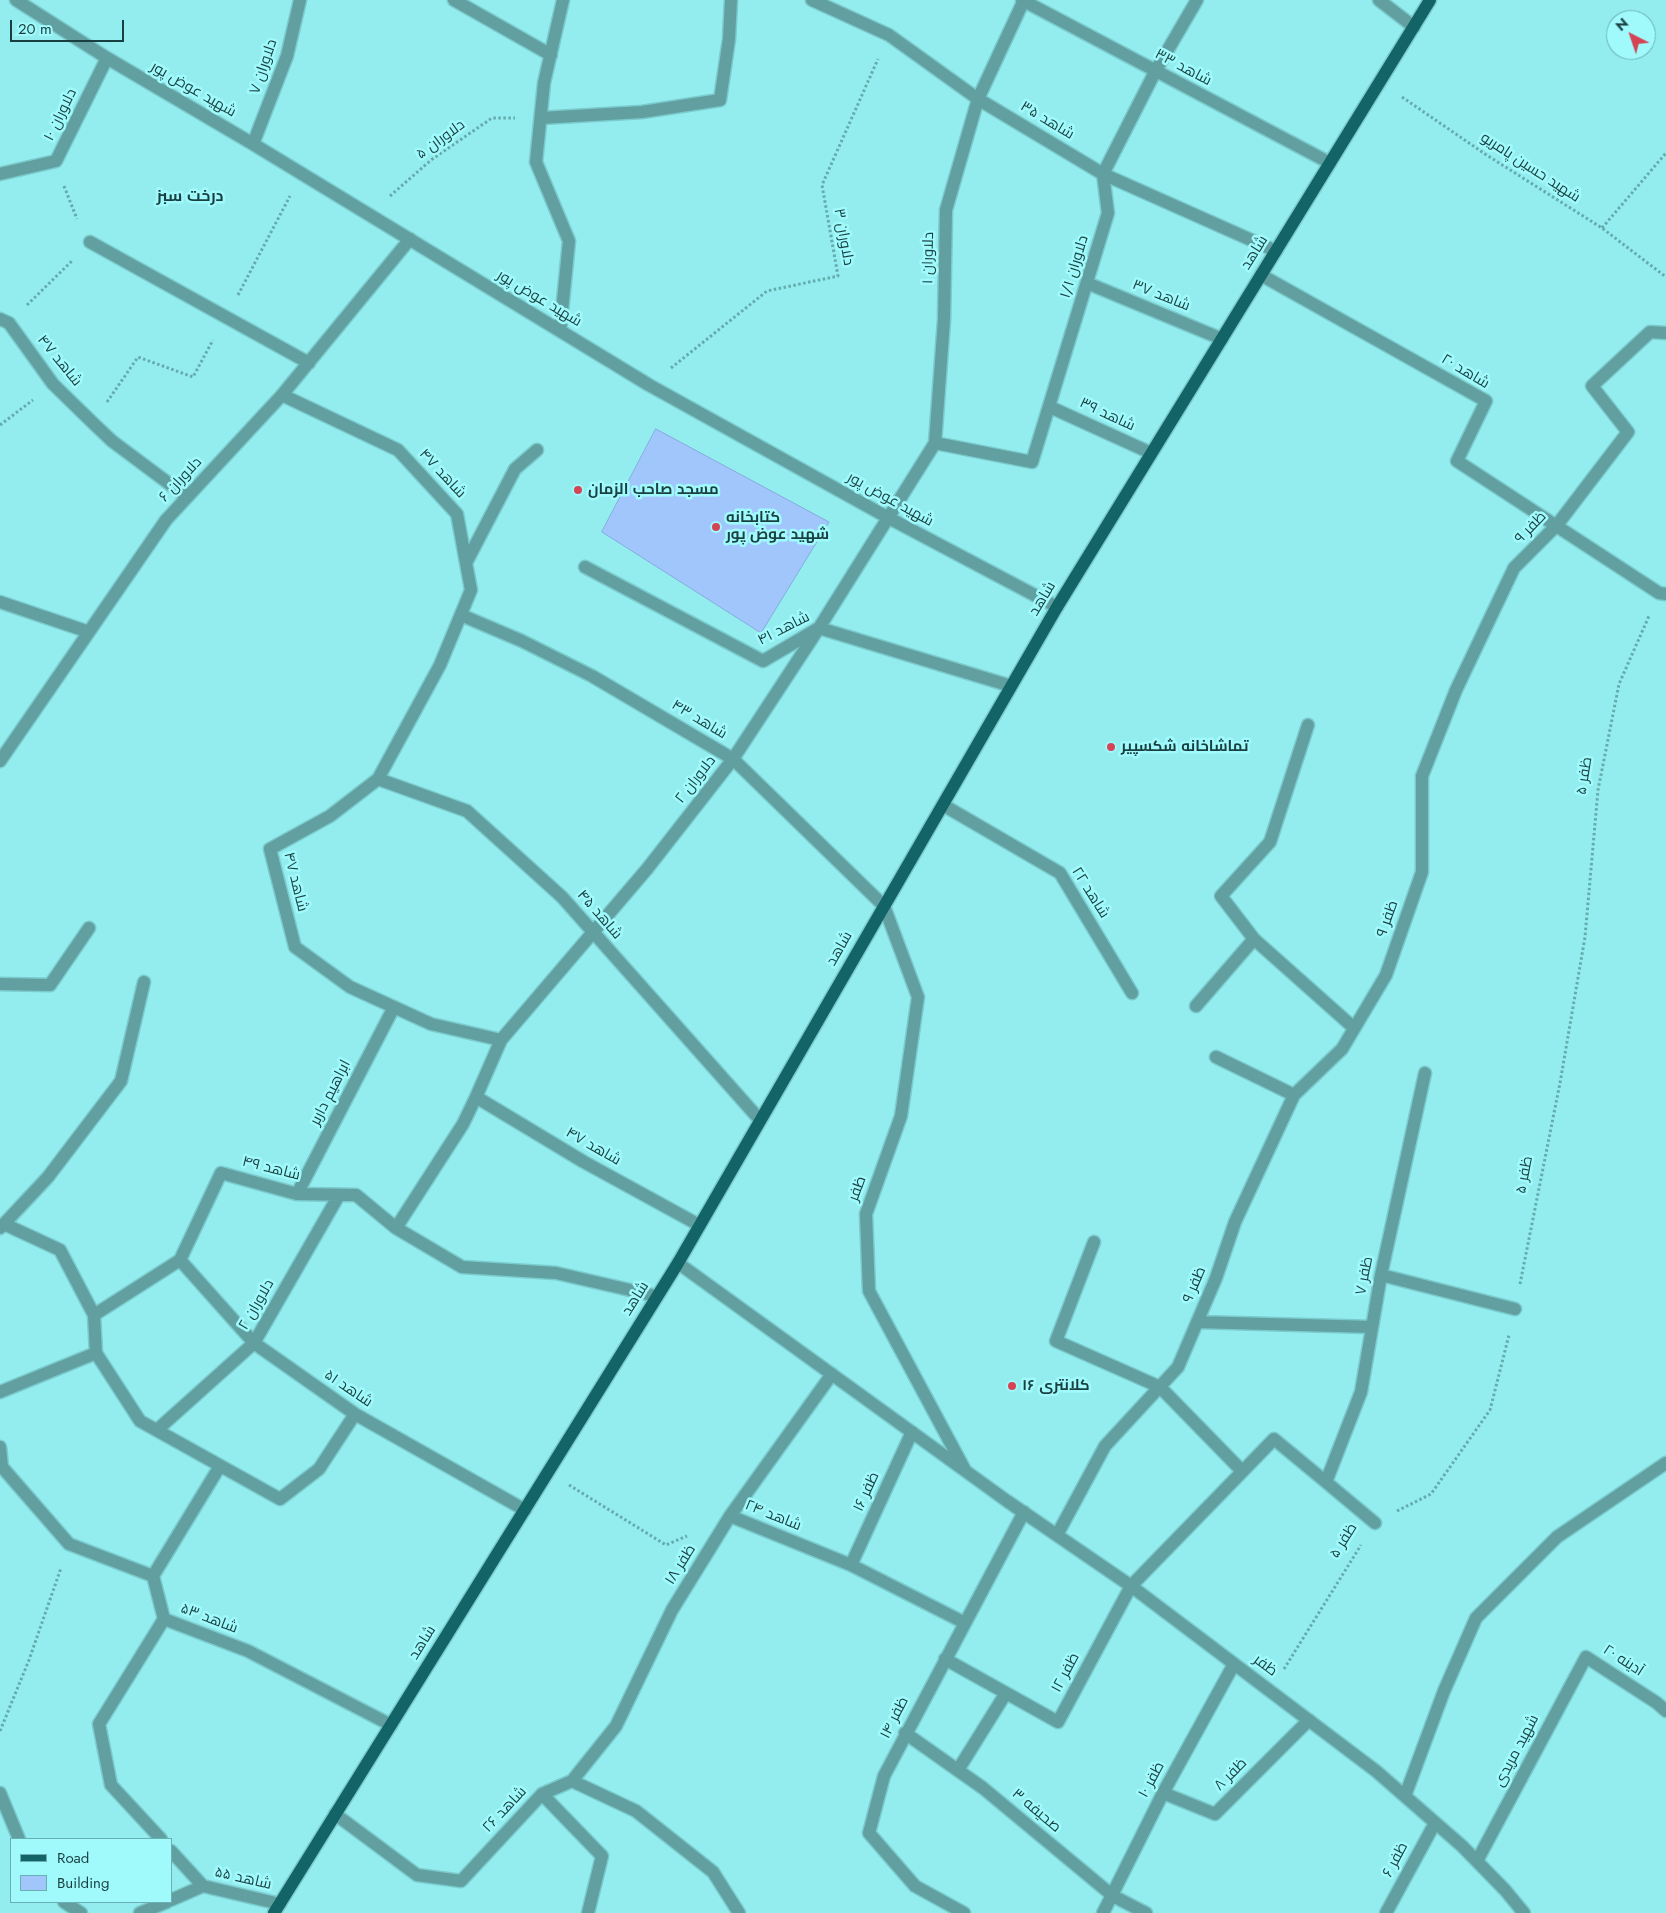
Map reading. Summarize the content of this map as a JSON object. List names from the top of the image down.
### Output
{
  "streets": {
    "main road": ["شاهد"],
    "street": [
      "دلاوران ۷",
      "شاهد ۳۳",
      "شهید عوض پور",
      "دلاوران ۱۰",
      "شاهد ۳۵",
      "دلاوران ۱",
      "دلاوران ۱/۱",
      "شاهد ۳۷",
      "شاهد ۴۷",
      "شاهد ۲۰",
      "شاهد ۳۹",
      "دلاوران ۶",
      "ظفر ۹",
      "شاهد ۴۱",
      "شاهد ۴۳",
      "دلاوران ۲",
      "شاهد ۲۲",
      "شاهد ۴۵",
      "ابراهیم داربر",
      "شاهد ۴۹",
      "ظفر",
      "ظفر ۷",
      "شاهد ۵۱",
      "ظفر ۱۶",
      "شاهد ۲۴",
      "ظفر ۱۸",
      "شاهد ۵۳",
      "آدینه ۲۰",
      "ظفر ۱۲",
      "ظفر ۱۴",
      "شهید مریدی",
      "ظفر ۸",
      "ظفر ۱۰",
      "شاهد ۲۶",
      "صحیفه ۳",
      "ظفر ۶",
      "شاهد ۵۵"
    ],
    "path": [
      "دلاوران ۵",
      "شهید حسین پامریو",
      "دلاوران ۳",
      "ظفر ۵"
    ]
  },
  "crossings": [
    ["دلاوران ۷", "شهید عوض پور"],
    ["شاهد ۳۳", "شاهد"],
    ["شاهد ۳۳", "دلاوران ۱"],
    ["شهید عوض پور", "دلاوران ۱۰"],
    ["شهید عوض پور", "دلاوران ۵"],
    ["شهید عوض پور", "دلاوران ۳"],
    ["شهید عوض پور", "شاهد"],
    ["شهید عوض پور", "دلاوران ۱"],
    ["شهید عوض پور", "دلاوران ۶"],
    ["شهید عوض پور", "دلاوران ۲"],
    ["شاهد ۳۵", "دلاوران ۳"],
    ["شاهد ۳۵", "شاهد"],
    ["شاهد ۳۵", "دلاوران ۱"],
    ["شاهد ۳۵", "دلاوران ۱/۱"],
    ["شهید حسین پامریو", "شاهد"],
    ["شاهد", "شاهد ۳۷"],
    ["شاهد", "شاهد ۴۷"],
    ["شاهد", "شاهد ۲۰"],
    ["شاهد", "شاهد ۳۹"],
    ["شاهد", "شاهد ۴۱"],
    ["شاهد", "شاهد ۴۳"],
    ["شاهد", "شاهد ۲۲"],
    ["شاهد", "شاهد ۴۵"],
    ["شاهد", "شاهد ۴۹"],
    ["شاهد", "ظفر"],
    ["شاهد", "شاهد ۵۱"],
    ["شاهد", "شاهد ۵۳"],
    ["شاهد", "شاهد ۲۶"],
    ["شاهد", "شاهد ۵۵"],
    ["دلاوران ۱", "دلاوران ۱/۱"],
    ["دلاوران ۱", "دلاوران ۲"],
    ["دلاوران ۱/۱", "شاهد ۳۷"],
    ["دلاوران ۱/۱", "شاهد ۳۹"],
    ["شاهد ۴۷", "دلاوران ۶"],
    ["شاهد ۴۷", "شاهد ۴۳"],
    ["شاهد ۴۷", "دلاوران ۲"],
    ["شاهد ۴۷", "شاهد ۴۵"],
    ["شاهد ۴۷", "ابراهیم داربر"],
    ["شاهد ۲۰", "ظفر ۹"],
    ["شاهد ۲۰", "ظفر ۵"],
    ["ظفر ۹", "ظفر"],
    ["شاهد ۴۱", "دلاوران ۲"],
    ["شاهد ۴۳", "دلاوران ۲"],
    ["شاهد ۴۳", "ظفر"],
    ["ظفر ۵", "ظفر"],
    ["دلاوران ۲", "شاهد ۴۵"],
    ["دلاوران ۲", "شاهد ۴۹"],
    ["دلاوران ۲", "شاهد ۵۱"],
    ["ابراهیم داربر", "شاهد ۴۹"],
    ["شاهد ۴۹", "شاهد ۵۱"],
    ["ظفر", "ظفر ۱۶"],
    ["ظفر", "ظفر ۱۸"],
    ["ظفر", "ظفر ۱۲"],
    ["ظفر", "ظفر ۱۴"],
    ["ظفر", "شهید مریدی"],
    ["ظفر", "ظفر ۸"],
    ["ظفر", "ظفر ۱۰"],
    ["ظفر", "ظفر ۶"],
    ["ظفر ۱۶", "شاهد ۲۴"],
    ["شاهد ۲۴", "ظفر ۱۸"],
    ["شاهد ۲۴", "ظفر ۱۴"],
    ["ظفر ۱۸", "شاهد ۲۶"],
    ["آدینه ۲۰", "شهید مریدی"],
    ["ظفر ۱۲", "ظفر ۱۴"],
    ["ظفر ۱۴", "صحیفه ۳"],
    ["ظفر ۸", "ظفر ۱۰"],
    ["ظفر ۱۰", "صحیفه ۳"]
  ],
  "districts": ["درخت سبز"],
  "places": [
    "مسجد صاحب الزمان",
    "کتابخانه شهید عوض پور",
    "تماشاخانه شکسپیر",
    "کلانتری ۱۶"
  ],
  "legend": ["Road", "Building"],
  "scale_bar": "20 m",
  "north": "top left"
}
